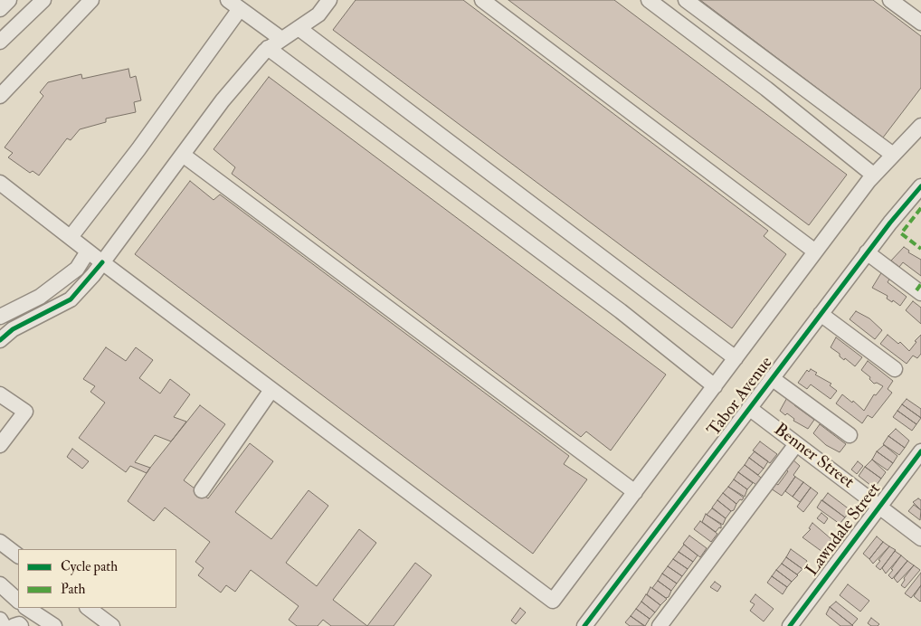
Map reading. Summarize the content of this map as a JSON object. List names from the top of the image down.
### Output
{
  "streets": {
    "street": ["Tabor Avenue", "Benner Street", "Lawndale Street"]
  },
  "crossings": [
    ["Tabor Avenue", "Benner Street"],
    ["Benner Street", "Lawndale Street"]
  ],
  "legend": ["Cycle path", "Path"]
}
